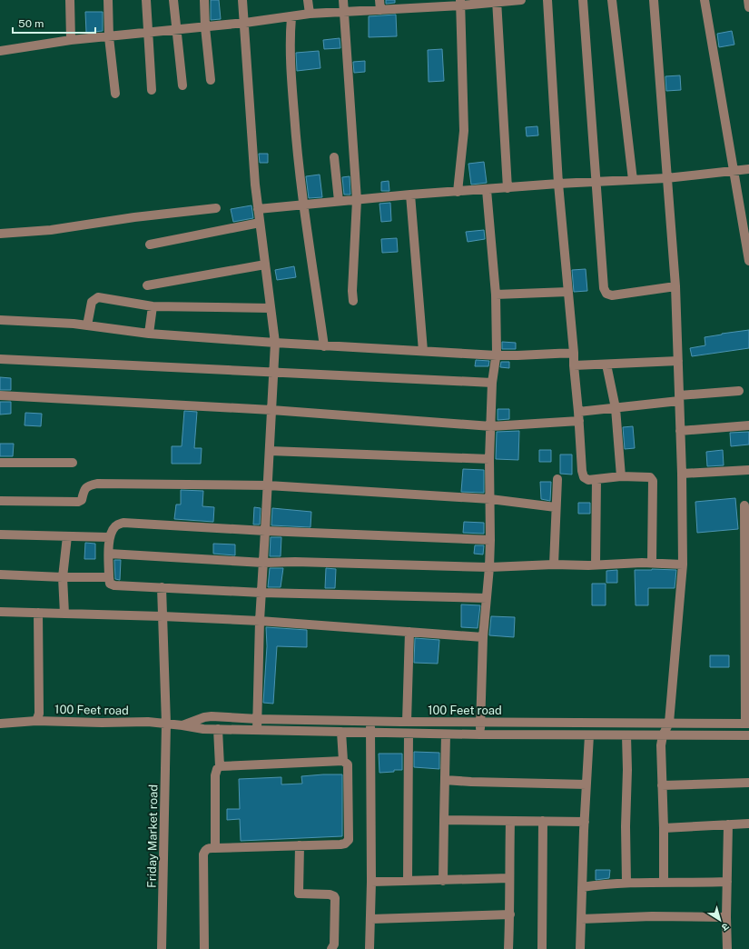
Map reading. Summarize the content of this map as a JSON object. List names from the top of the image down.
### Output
{
  "streets": {
    "street": ["100 Feet road", "Friday Market road"]
  },
  "crossings": [
    ["100 Feet road", "Friday Market road"]
  ],
  "scale_bar": "50 m",
  "north": "bottom right"
}
